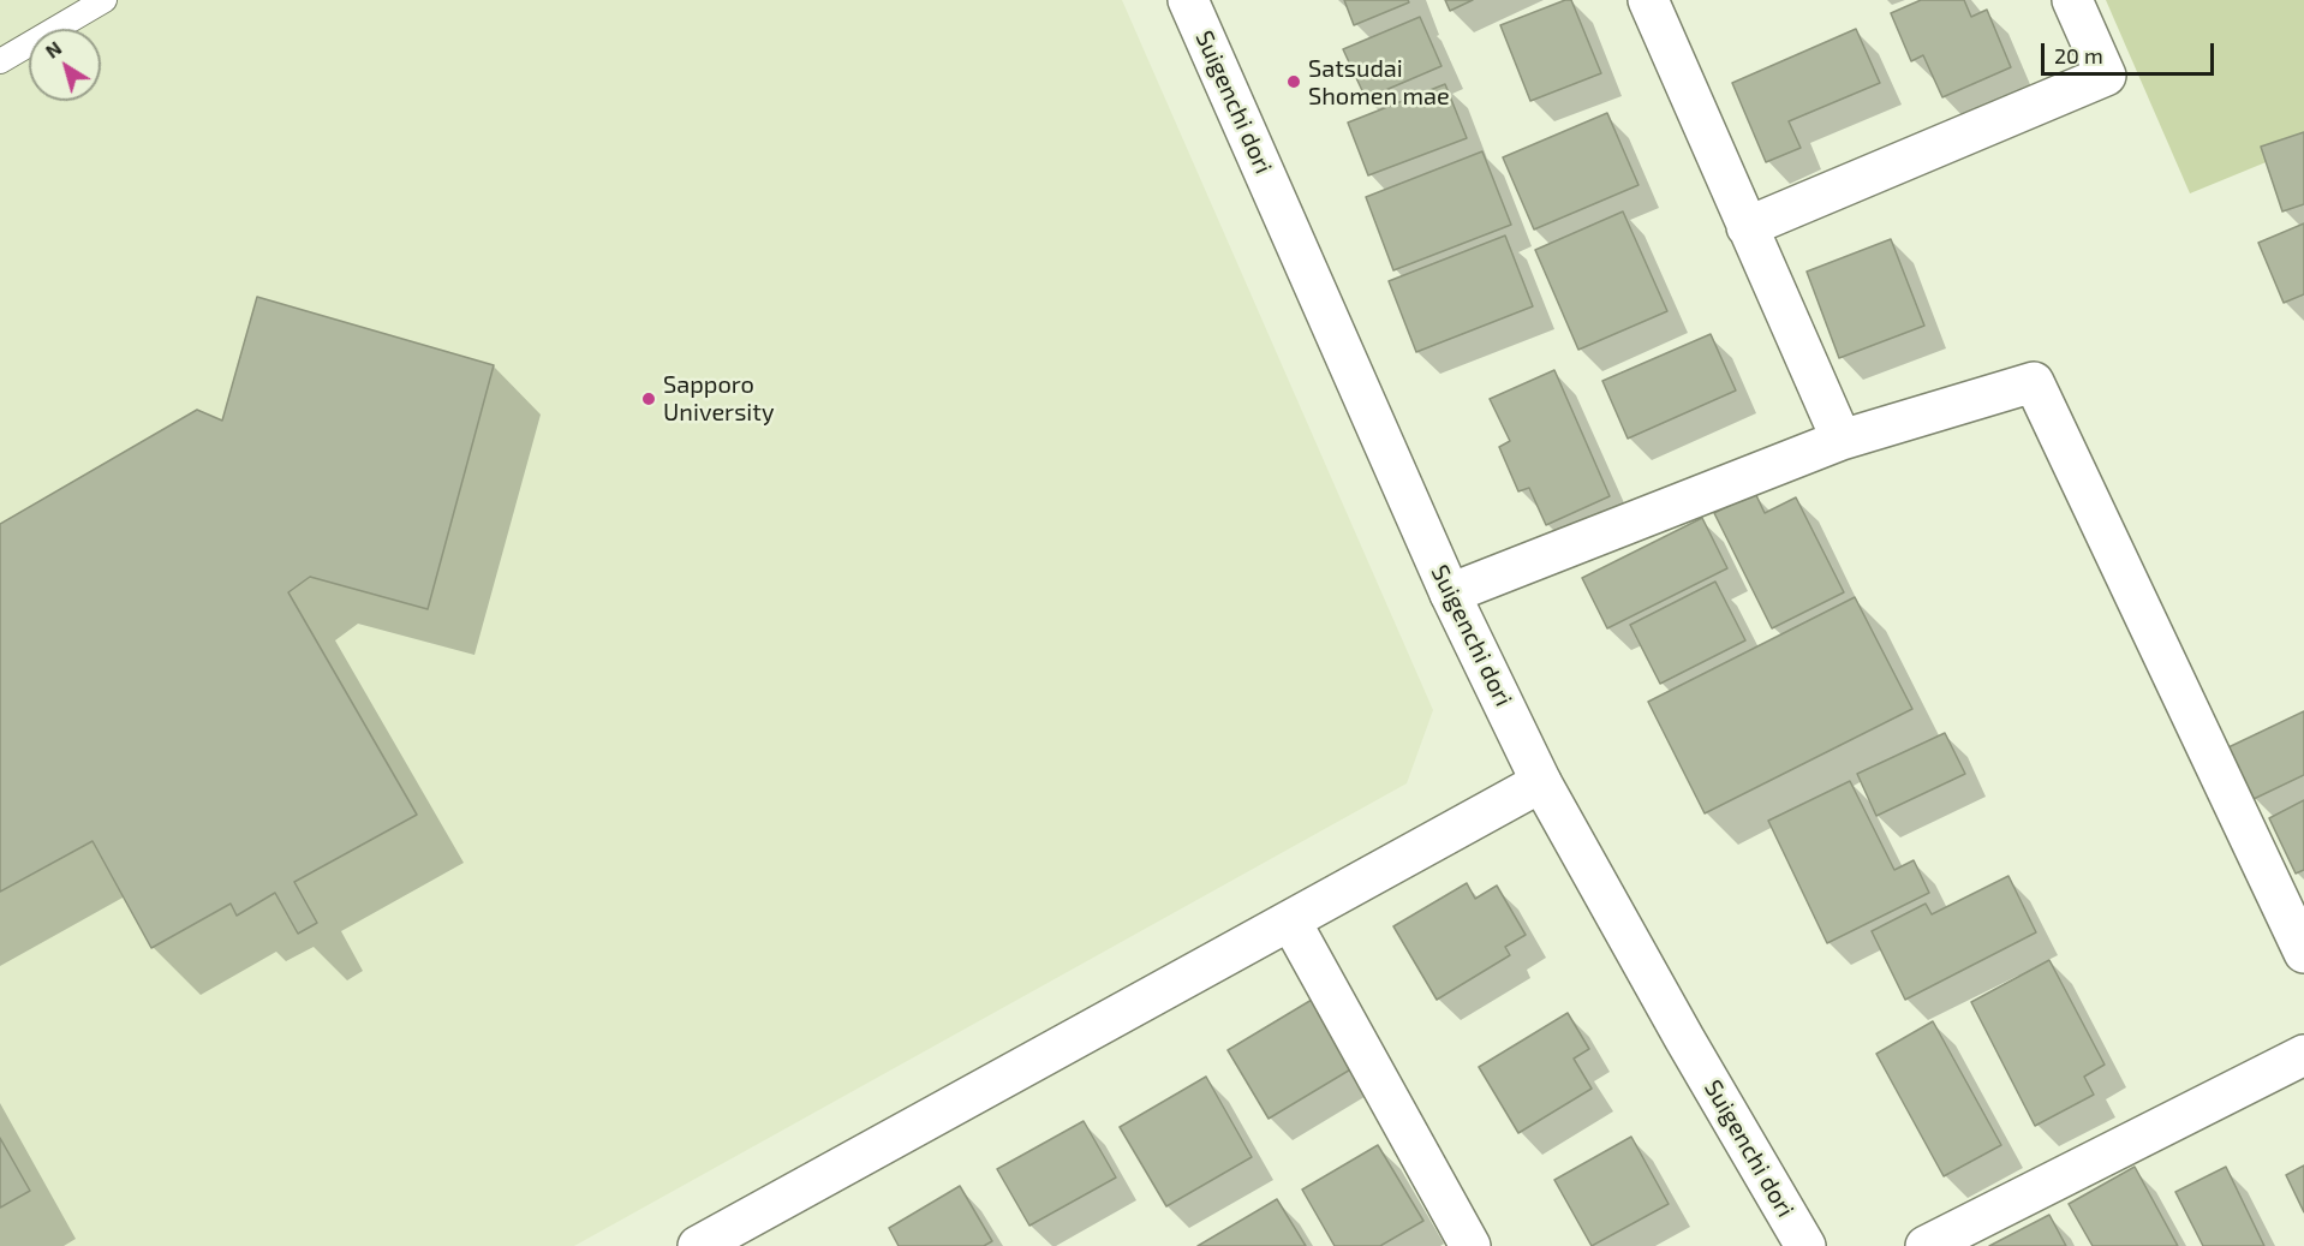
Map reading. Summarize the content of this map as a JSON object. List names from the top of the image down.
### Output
{
  "streets": {
    "street": ["Suigenchi dori"]
  },
  "places": ["Satsudai Shomen mae", "Sapporo University"],
  "scale_bar": "20 m",
  "north": "top left"
}
